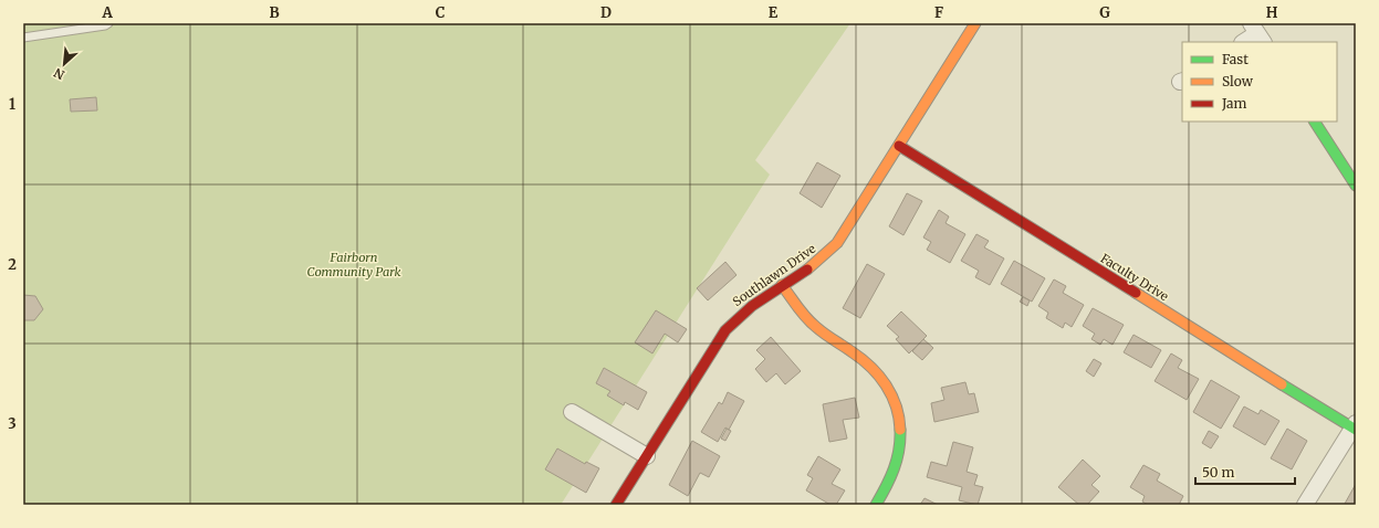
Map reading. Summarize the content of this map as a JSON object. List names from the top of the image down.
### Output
{
  "streets": {
    "street": ["Southlawn Drive", "Faculty Drive"]
  },
  "crossings": [
    ["Southlawn Drive", "Faculty Drive"]
  ],
  "parks": ["Fairborn Community Park"],
  "legend": ["Fast", "Slow", "Jam"],
  "scale_bar": "50 m",
  "north": "bottom left",
  "grid": {
    "columns": [
      "A",
      "B",
      "C",
      "D",
      "E",
      "F",
      "G",
      "H"
    ],
    "rows": ["1", "2", "3"]
  }
}
